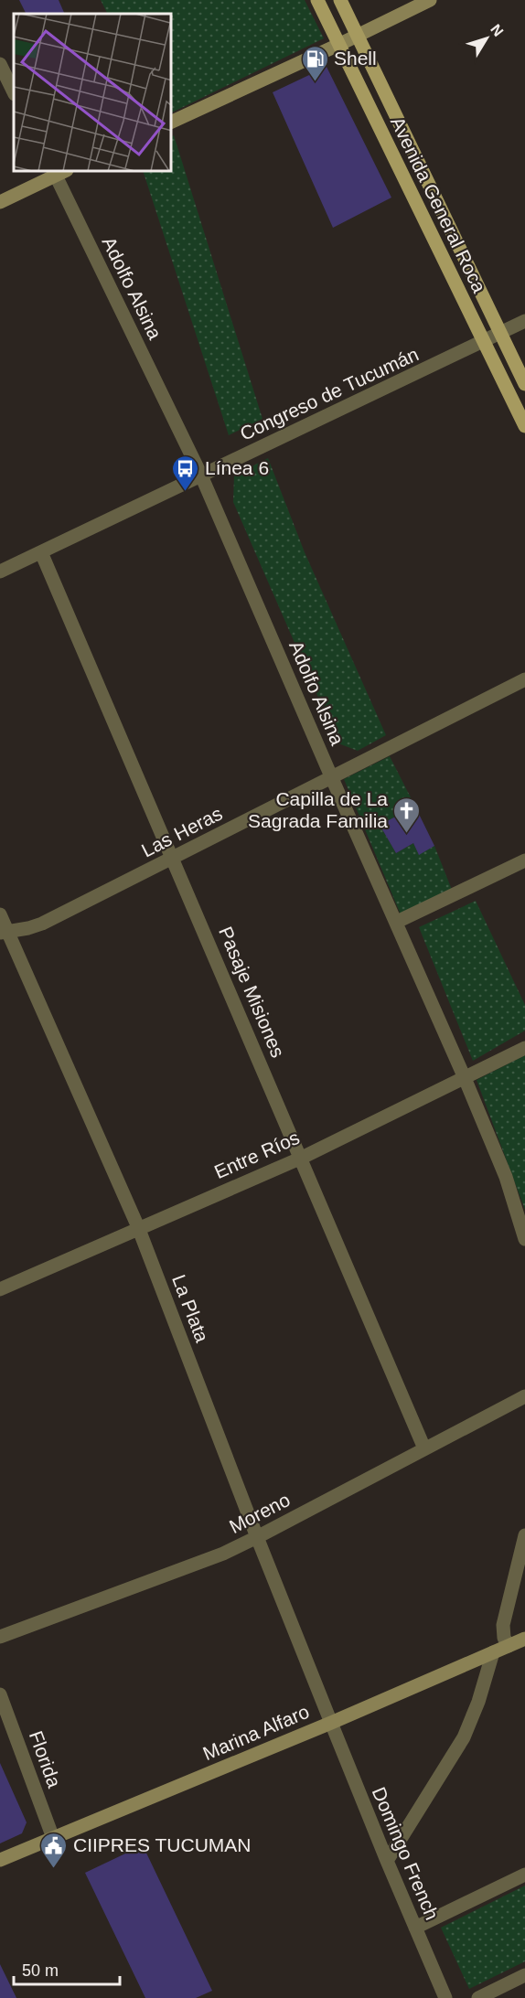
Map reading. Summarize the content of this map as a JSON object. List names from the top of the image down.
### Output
{
  "streets": {
    "main road": ["Avenida General Roca", "Marina Alfaro"],
    "street": [
      "Adolfo Alsina",
      "Congreso de Tucumán",
      "Las Heras",
      "Pasaje Misiones",
      "Entre Ríos",
      "La Plata",
      "Moreno",
      "Florida",
      "Domingo French"
    ]
  },
  "crossings": [
    ["Avenida General Roca", "Congreso de Tucumán"],
    ["Adolfo Alsina", "Congreso de Tucumán"],
    ["Adolfo Alsina", "Las Heras"],
    ["Adolfo Alsina", "Entre Ríos"],
    ["Congreso de Tucumán", "Pasaje Misiones"],
    ["Las Heras", "Pasaje Misiones"],
    ["Las Heras", "La Plata"],
    ["Pasaje Misiones", "Entre Ríos"],
    ["Pasaje Misiones", "Moreno"],
    ["Entre Ríos", "La Plata"],
    ["La Plata", "Moreno"],
    ["La Plata", "Marina Alfaro"],
    ["La Plata", "Domingo French"],
    ["Marina Alfaro", "Florida"],
    ["Marina Alfaro", "Domingo French"]
  ],
  "places": {
    "fuel station": ["Shell"],
    "bus stop": ["Línea 6"],
    "church": ["Capilla de La Sagrada Familia"],
    "public building": ["CIIPRES TUCUMAN"]
  },
  "scale_bar": "50 m",
  "north": "top right"
}
